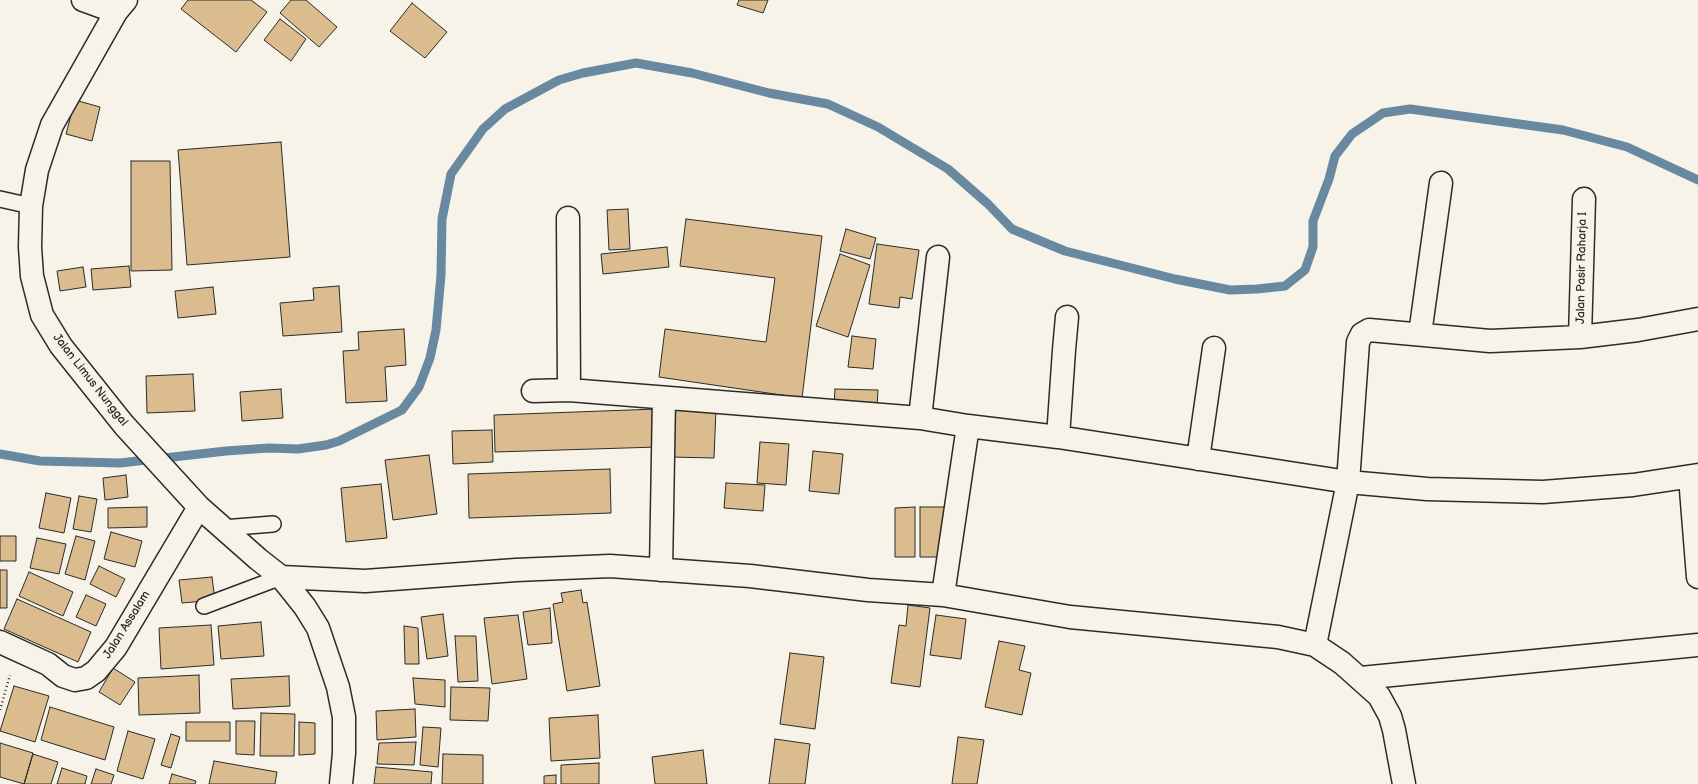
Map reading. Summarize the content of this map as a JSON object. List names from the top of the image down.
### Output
{
  "streets": {
    "street": ["Jalan Pasir Raharja I", "Jalan Limus Nunggal", "Jalan Assalam"]
  },
  "crossings": [
    ["Jalan Limus Nunggal", "Jalan Assalam"]
  ]
}
